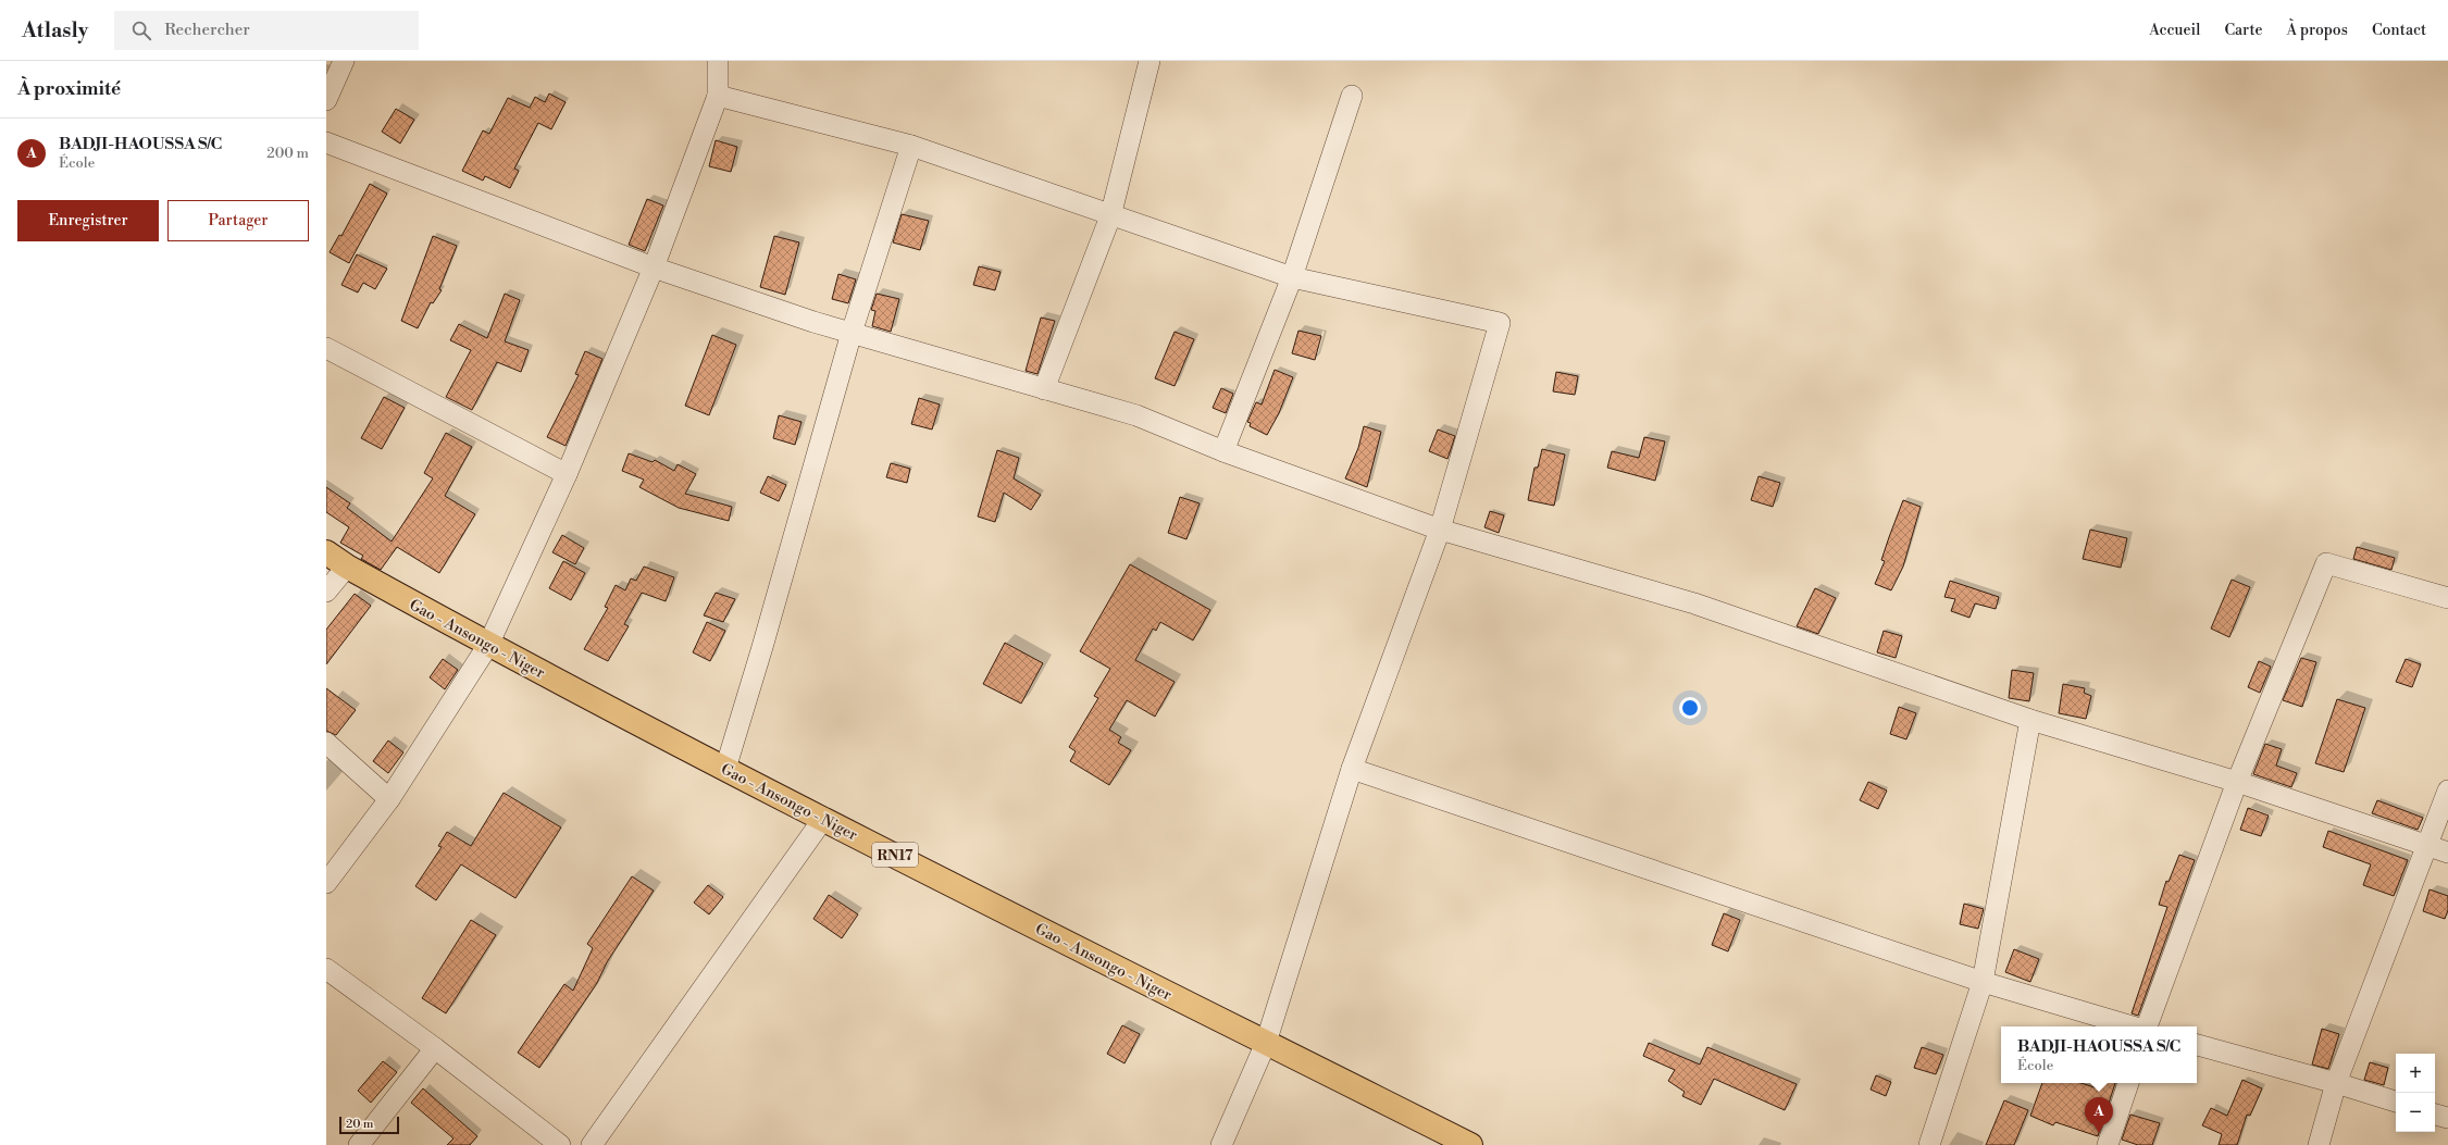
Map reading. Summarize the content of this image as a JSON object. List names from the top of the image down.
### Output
{
  "streets": {
    "main road": ["Gao - Ansongo - Niger", "RN17"]
  },
  "scale_bar": "20 m",
  "page": {
    "header": "Atlasly",
    "search": "Rechercher",
    "nav": [
      "Accueil",
      "Carte",
      "À propos",
      "Contact"
    ],
    "heading": "À proximité",
    "list": [
      {
        "mark": "A",
        "name": "BADJI-HAOUSSA S/C",
        "note": "École",
        "value": "200 m"
      }
    ],
    "buttons": ["Enregistrer", "Partager"],
    "popup": ["BADJI-HAOUSSA S/C", "École"],
    "map_buttons": ["+", "−"],
    "pins": "A",
    "scale": "20 m"
  }
}
